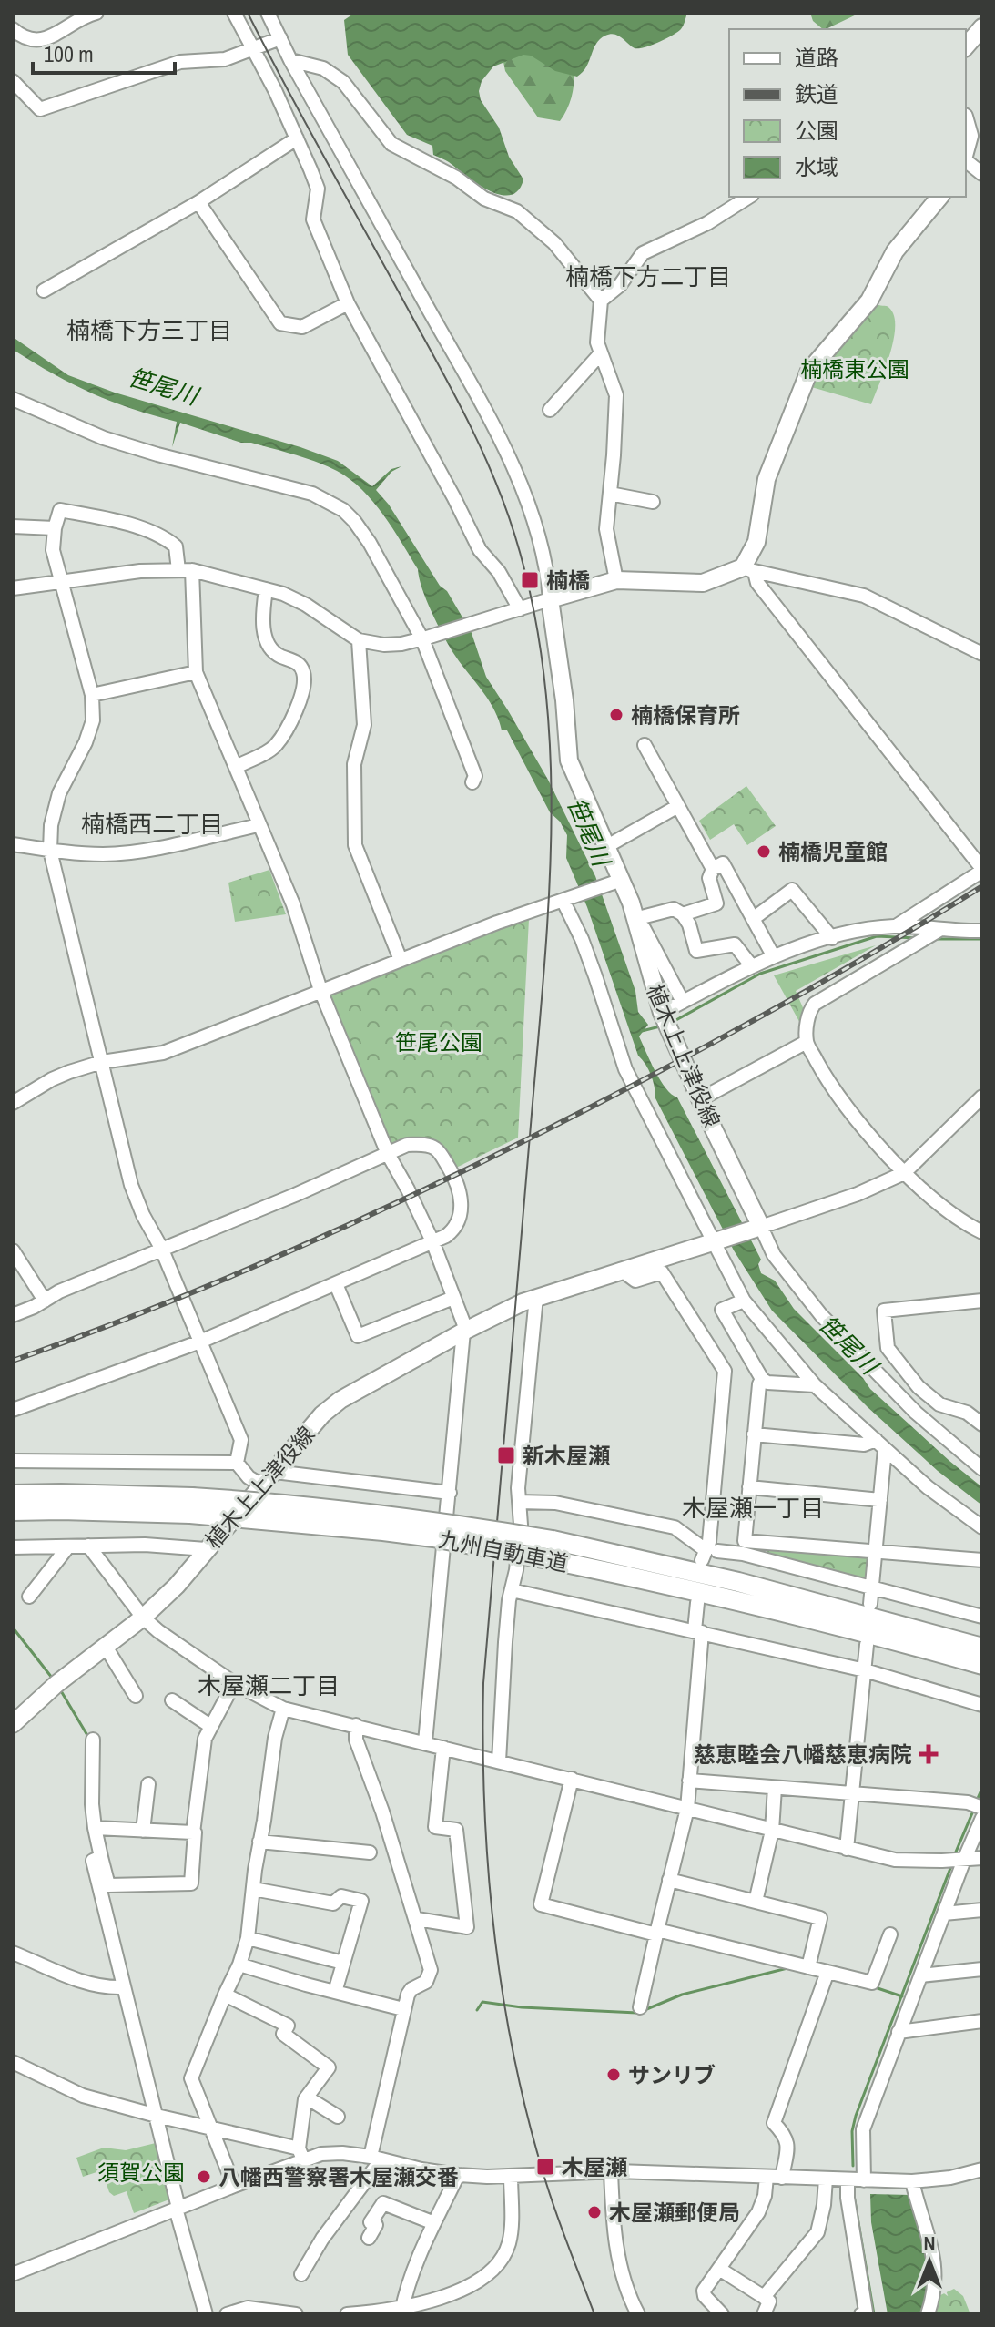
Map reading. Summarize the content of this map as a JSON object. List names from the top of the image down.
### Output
{
  "streets": {
    "highway": ["九州自動車道"],
    "main road": ["植木上上津役線"]
  },
  "districts": [
    "楠橋下方二丁目",
    "楠橋下方三丁目",
    "楠橋西二丁目",
    "木屋瀬一丁目",
    "木屋瀬二丁目"
  ],
  "water": ["笹尾川"],
  "parks": ["楠橋東公園", "笹尾公園", "須賀公園"],
  "places": {
    "transit": ["楠橋", "新木屋瀬", "木屋瀬"],
    "other": [
      "楠橋保育所",
      "楠橋児童館",
      "サンリブ",
      "八幡西警察署木屋瀬交番",
      "木屋瀬郵便局"
    ],
    "health": ["慈恵睦会八幡慈恵病院"]
  },
  "legend": [
    "道路",
    "鉄道",
    "公園",
    "水域"
  ],
  "scale_bar": "100 m",
  "north": "top"
}
